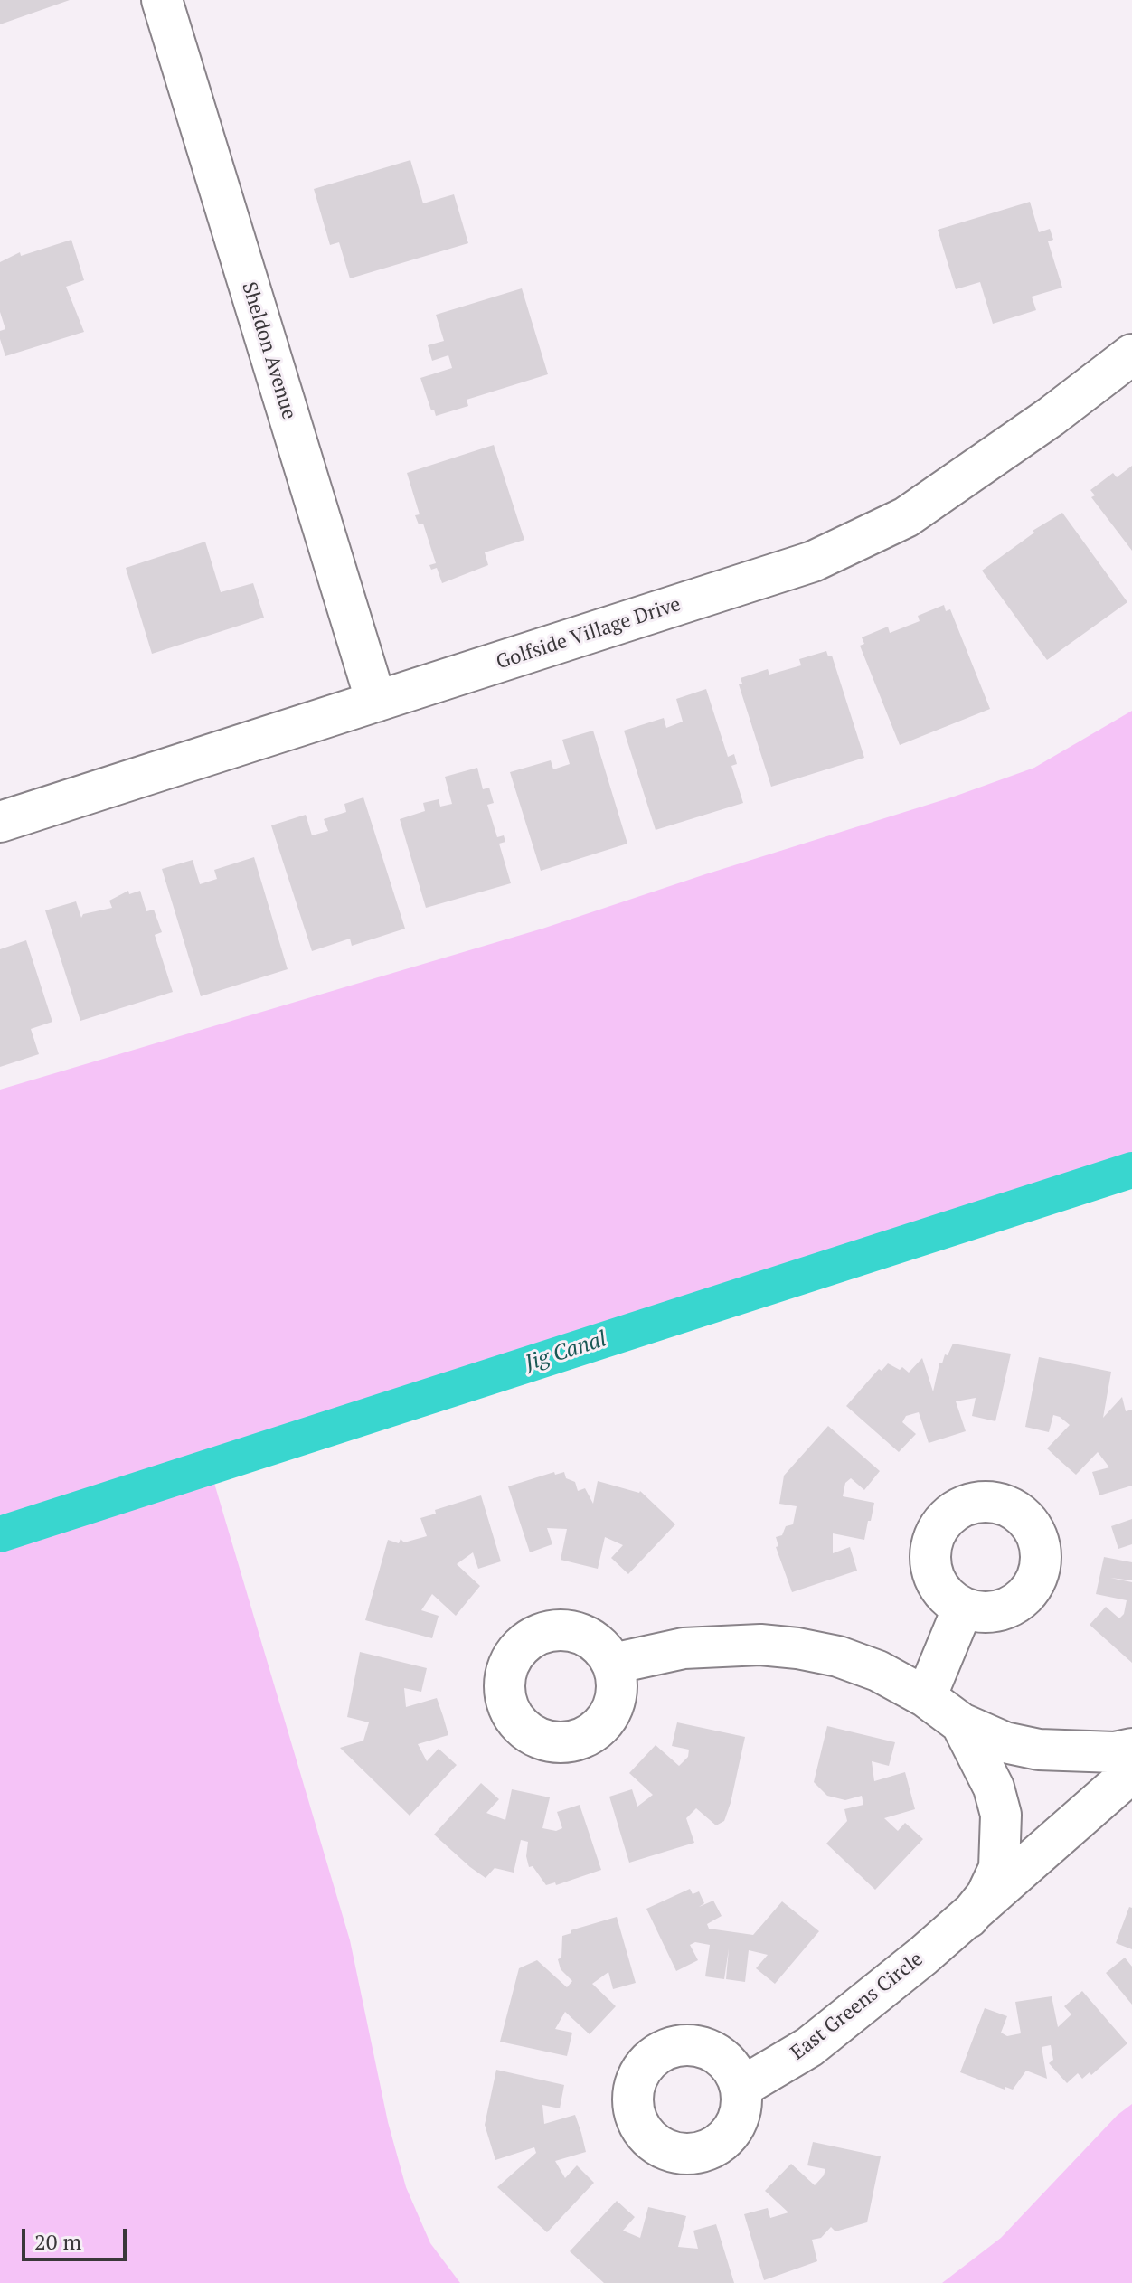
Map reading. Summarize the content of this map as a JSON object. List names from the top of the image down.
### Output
{
  "streets": {
    "street": ["Sheldon Avenue", "Golfside Village Drive", "East Greens Circle"]
  },
  "crossings": [
    ["Sheldon Avenue", "Golfside Village Drive"]
  ],
  "water": ["Jig Canal"],
  "scale_bar": "20 m"
}
